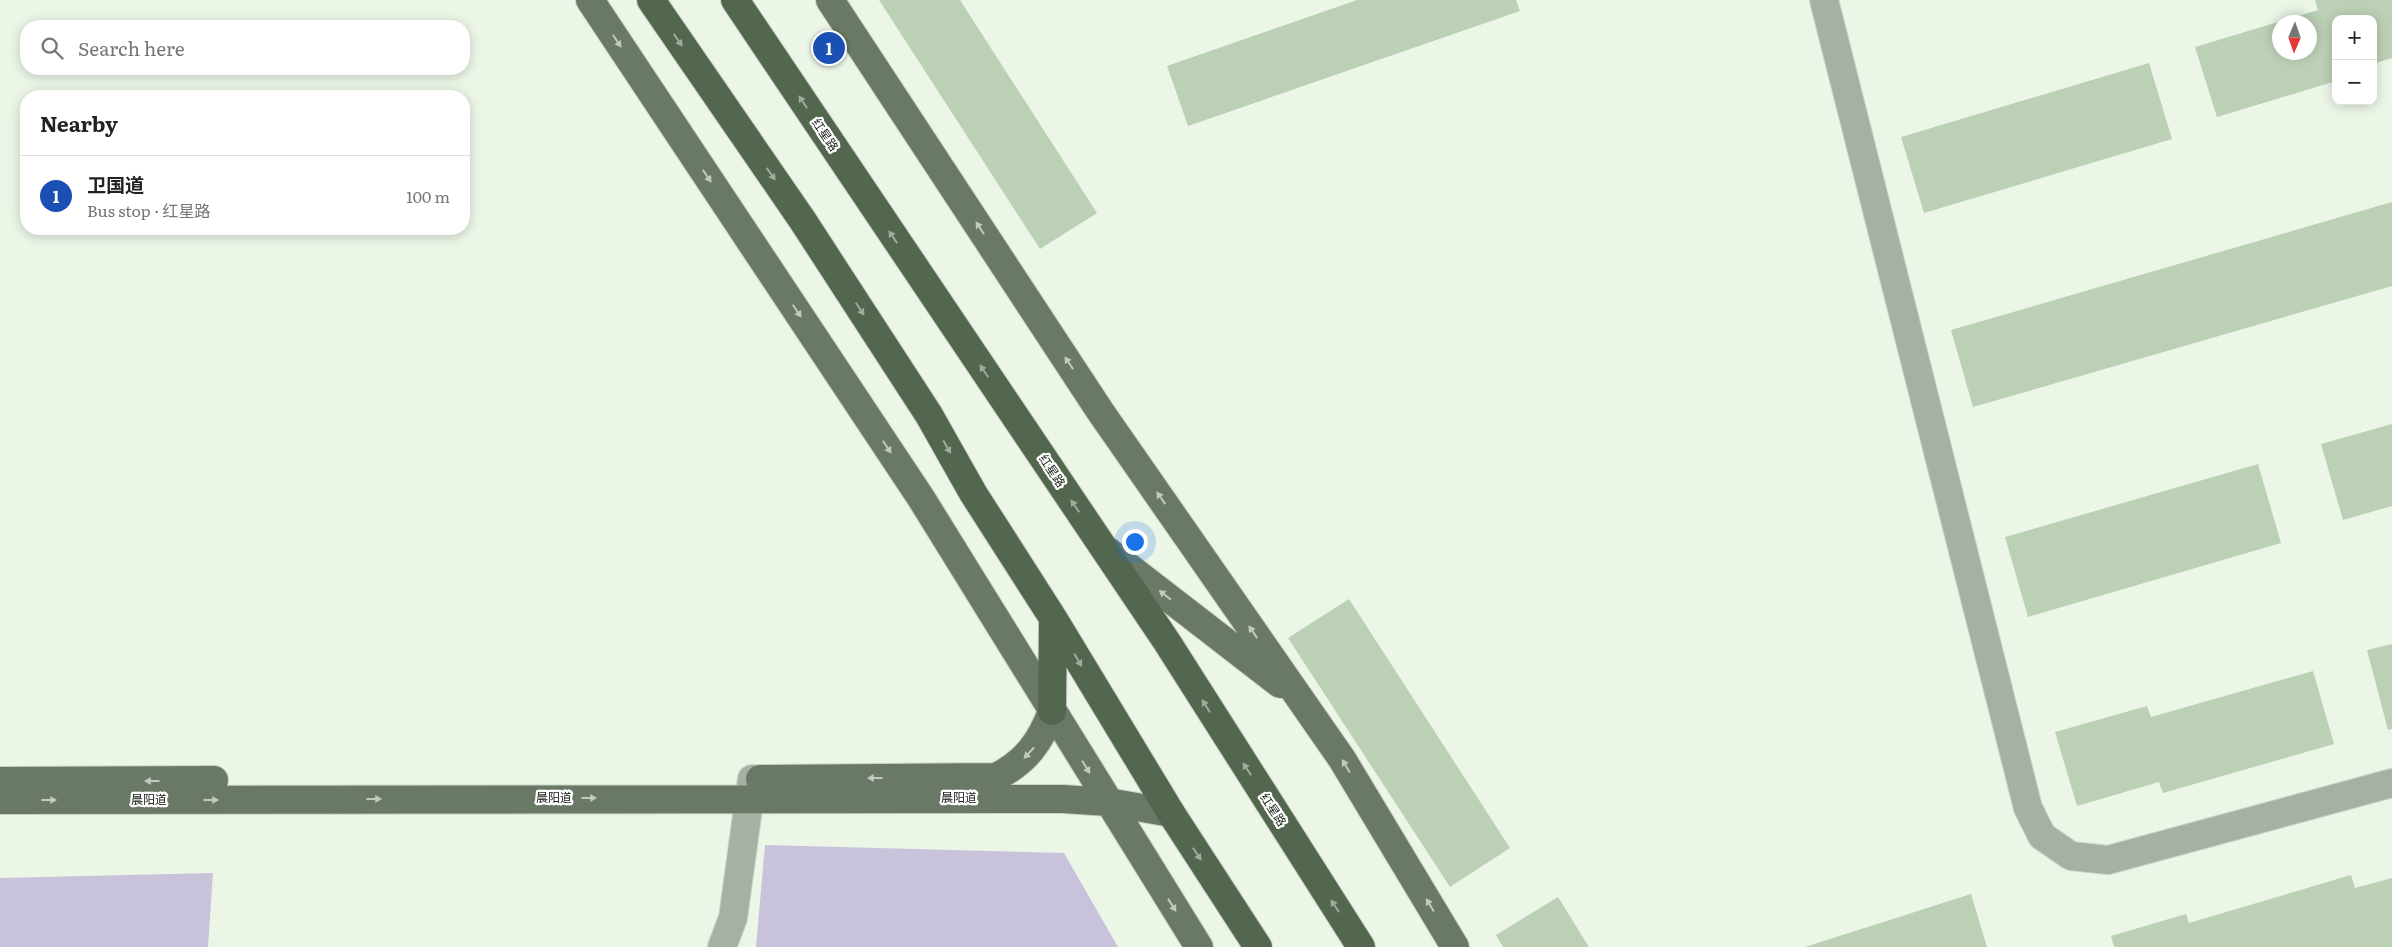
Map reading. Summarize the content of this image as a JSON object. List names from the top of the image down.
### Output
{
  "streets": {
    "highway": ["红星路"],
    "main road": ["晨阳道"]
  },
  "north": "bottom",
  "page": {
    "map_buttons": ["+", "−"],
    "search": "Search here",
    "pins": "1",
    "heading": "Nearby",
    "list": [
      {
        "mark": "1",
        "name": "卫国道",
        "note": "Bus stop · 红星路",
        "value": "100 m"
      }
    ]
  }
}
